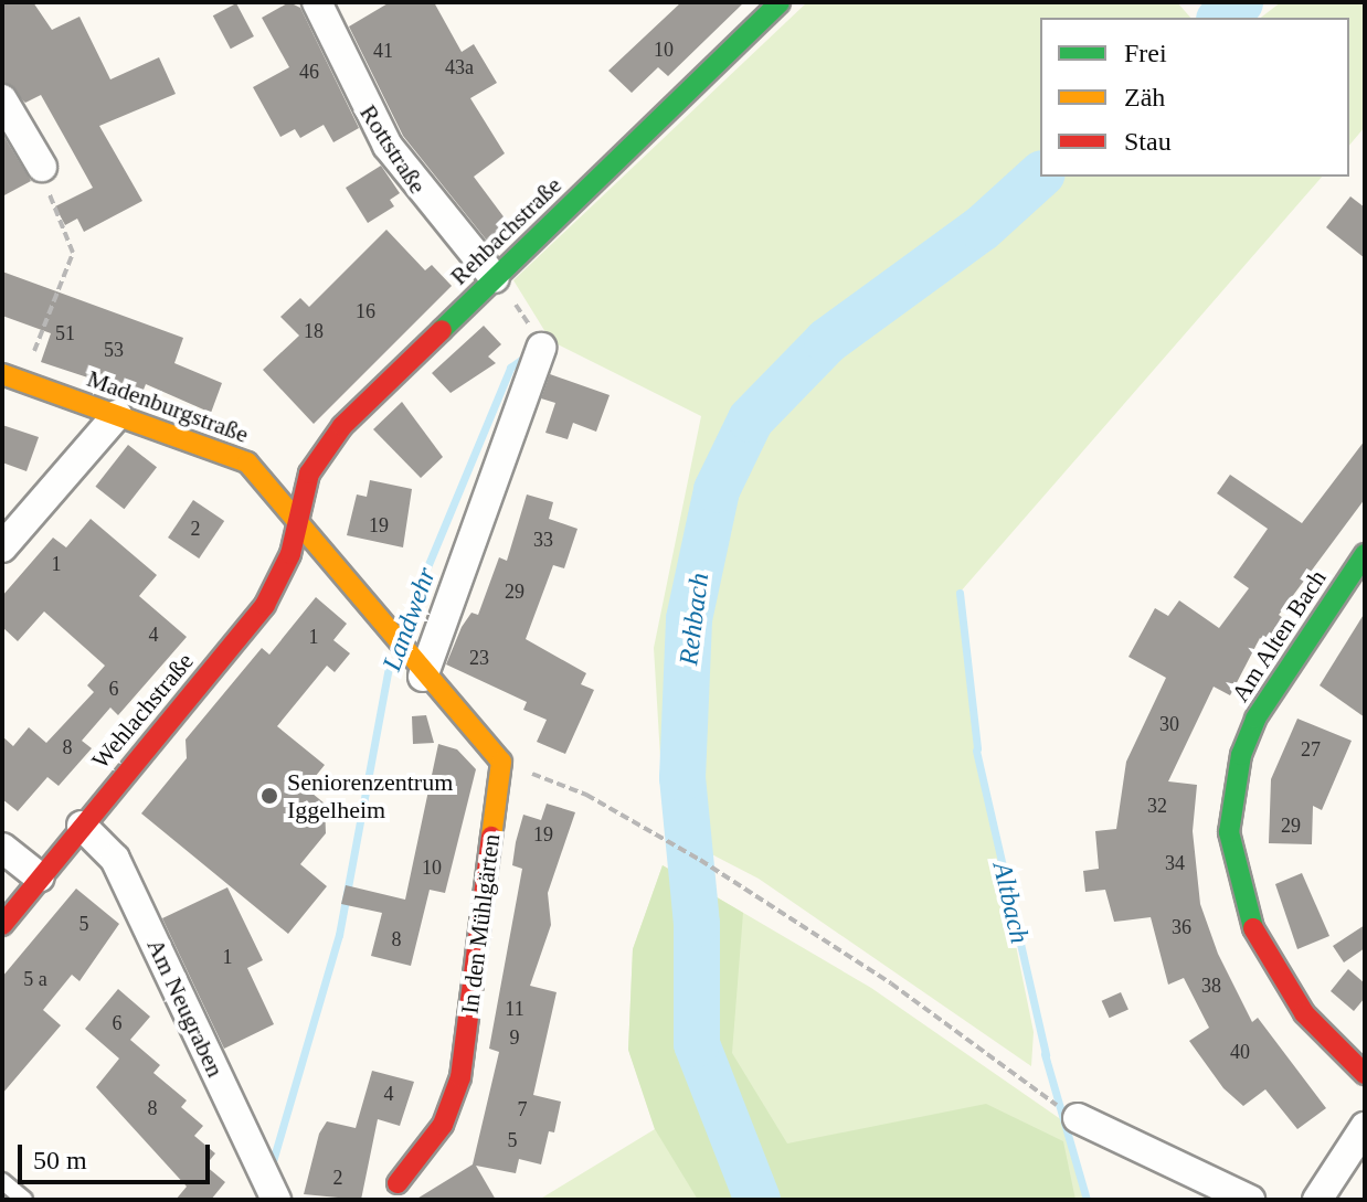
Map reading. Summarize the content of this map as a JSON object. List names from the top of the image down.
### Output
{
  "streets": {
    "street": [
      "Rottstraße",
      "Rehbachstraße",
      "Madenburgstraße",
      "Am Alten Bach",
      "Wehlachstraße",
      "In den Mühlgärten",
      "Am Neugraben"
    ]
  },
  "crossings": [
    ["Rottstraße", "Rehbachstraße"],
    ["Rehbachstraße", "Madenburgstraße"],
    ["Rehbachstraße", "Wehlachstraße"],
    ["Madenburgstraße", "Wehlachstraße"],
    ["Wehlachstraße", "Am Neugraben"]
  ],
  "water": ["Landwehr", "Rehbach", "Altbach"],
  "places": ["Seniorenzentrum Iggelheim"],
  "house_numbers": [
    "10",
    "41",
    "43a",
    "46",
    "16",
    "18",
    "51",
    "53",
    "19",
    "2",
    "33",
    "1",
    "29",
    "4",
    "1",
    "23",
    "6",
    "30",
    "8",
    "27",
    "32",
    "29",
    "19",
    "34",
    "10",
    "5",
    "36",
    "8",
    "1",
    "5 a",
    "38",
    "11",
    "6",
    "9",
    "40",
    "4",
    "8",
    "7",
    "5",
    "2"
  ],
  "legend": ["Frei", "Zäh", "Stau"],
  "scale_bar": "50 m"
}
